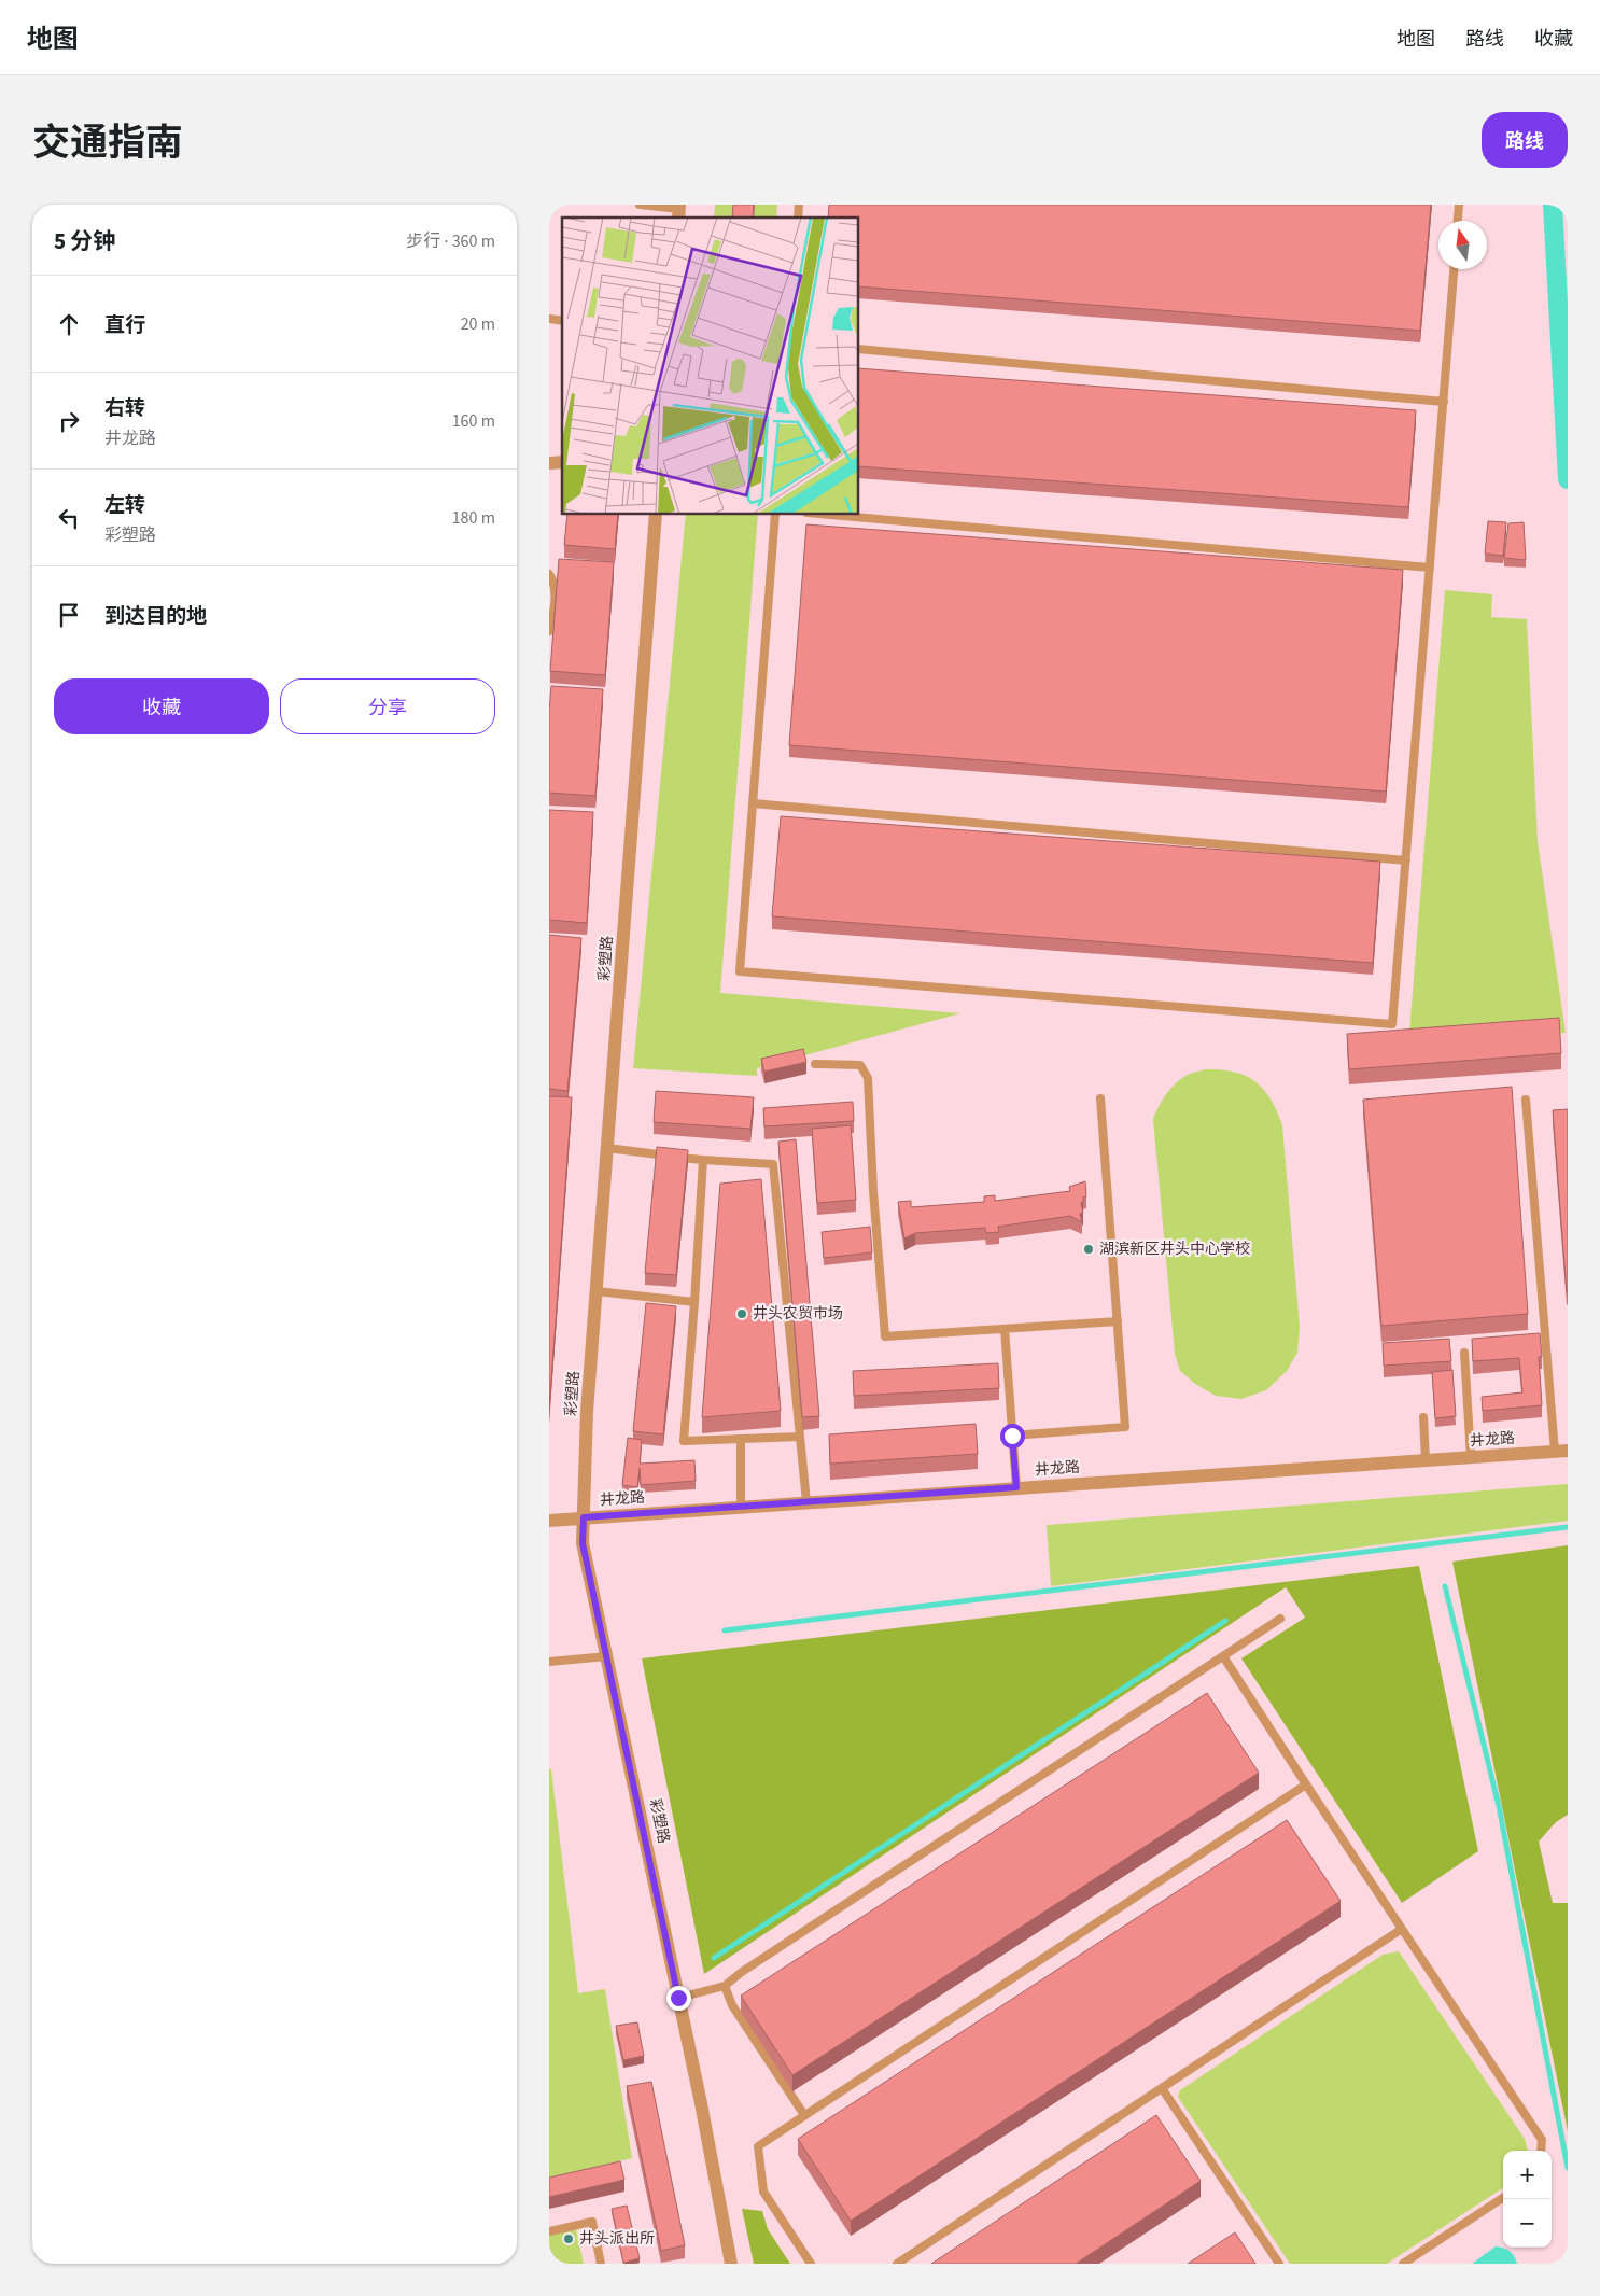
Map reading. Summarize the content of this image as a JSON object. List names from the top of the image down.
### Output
{
  "streets": {
    "street": ["彩塑路", "井龙路"]
  },
  "crossings": [
    ["彩塑路", "井龙路"]
  ],
  "places": ["湖滨新区井头中心学校", "井头农贸市场", "井头派出所"],
  "north": "top",
  "page": {
    "header": "地图",
    "nav": ["地图", "路线", "收藏"],
    "title": "交通指南",
    "buttons": [
      "路线",
      ["收藏", "分享"]
    ],
    "heading": ["5 分钟", "步行 · 360 m"],
    "list": [
      ["直行", "20 m"],
      ["右转", "井龙路", "160 m"],
      ["左转", "彩塑路", "180 m"],
      "到达目的地"
    ],
    "map_buttons": ["+", "−"]
  }
}
